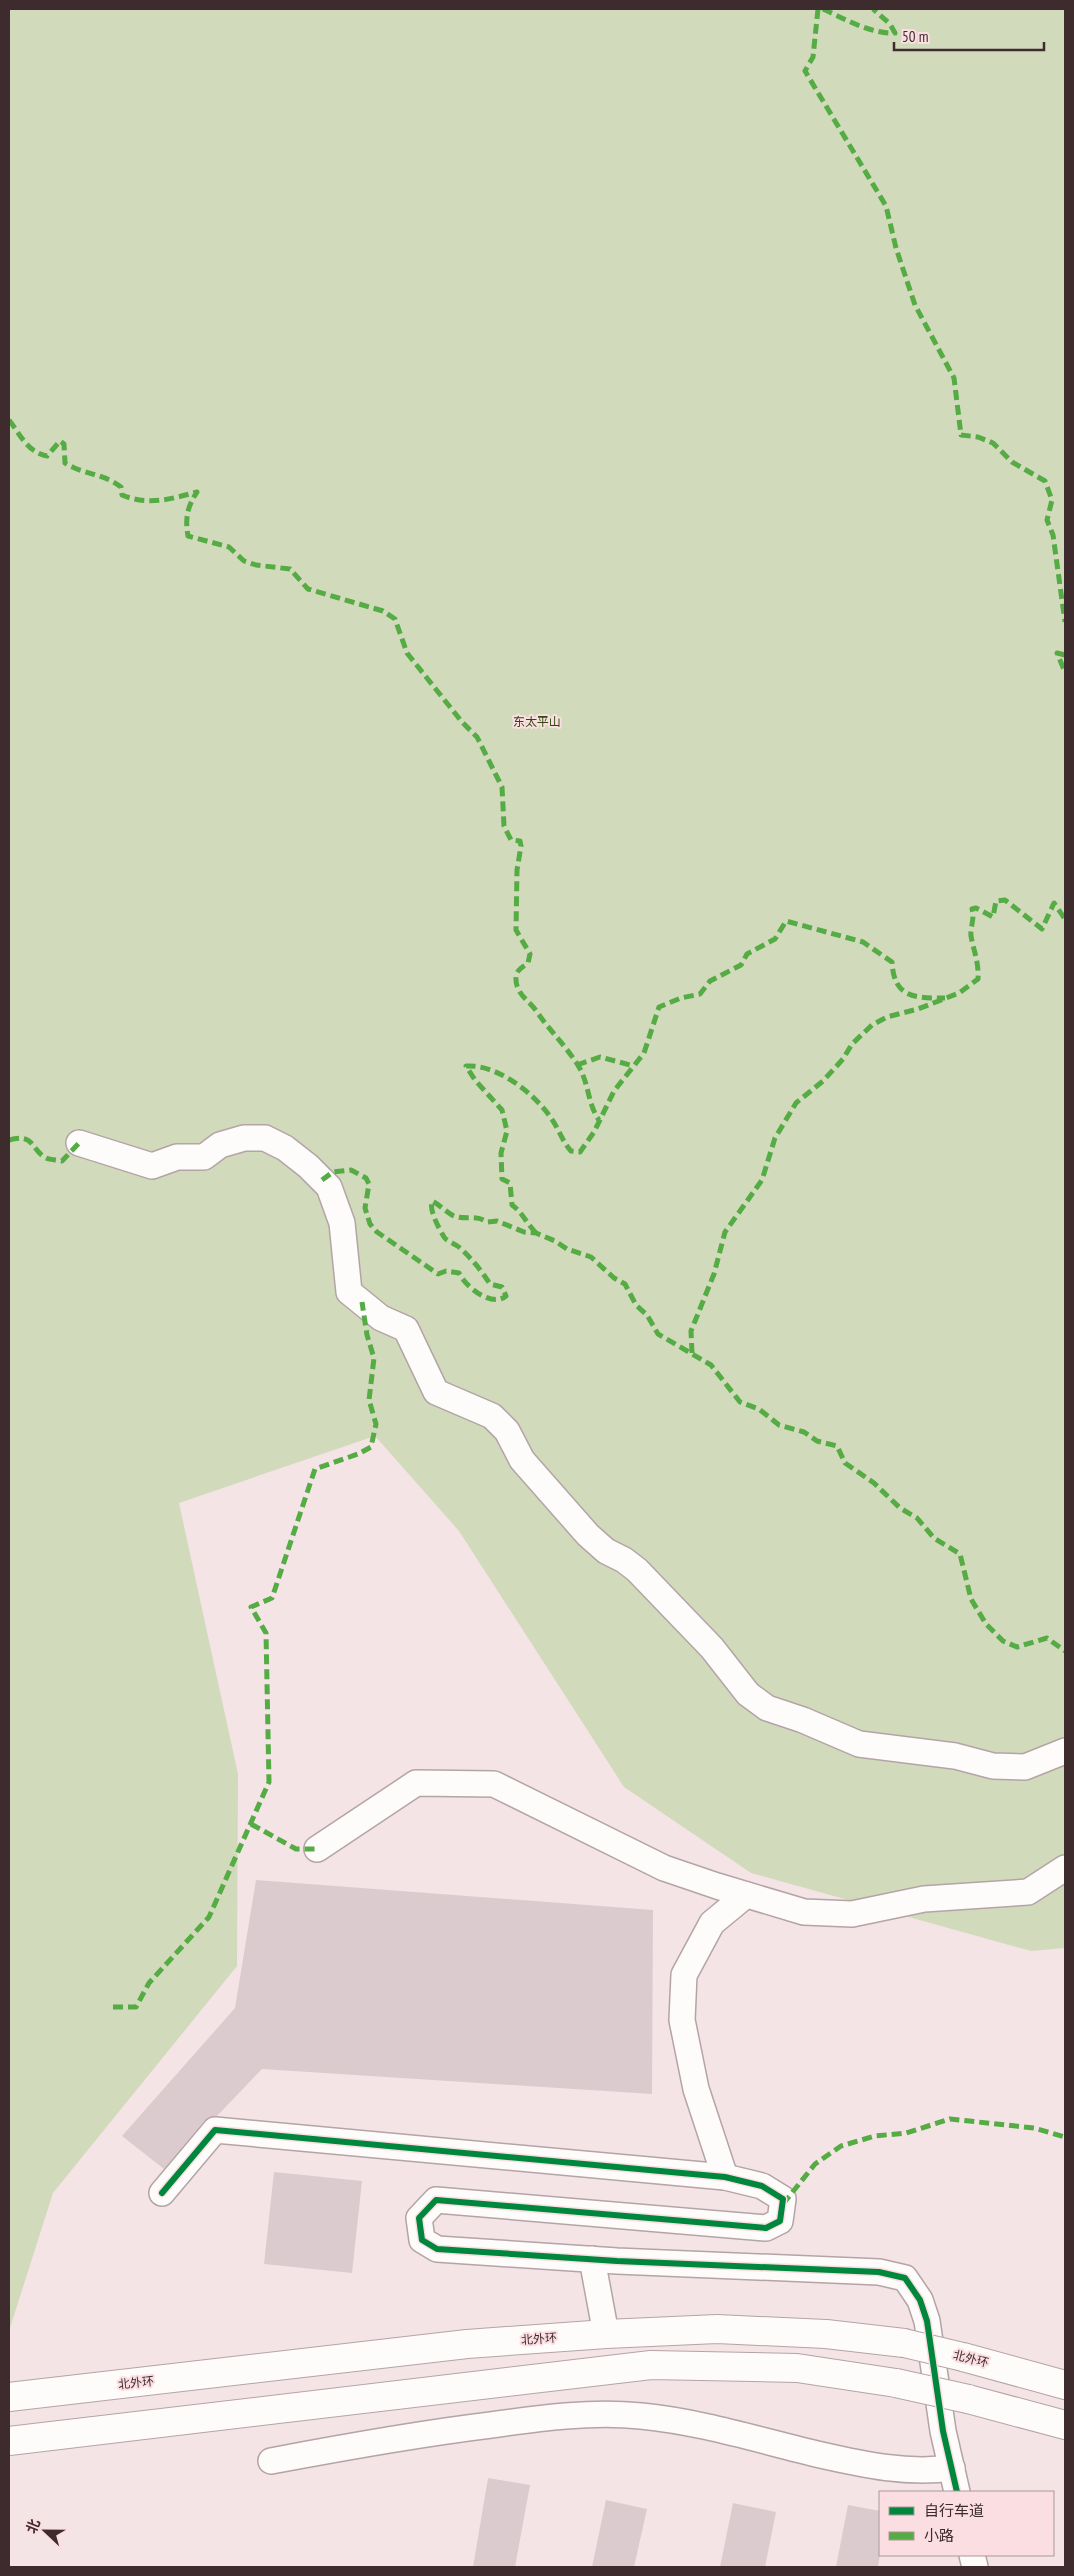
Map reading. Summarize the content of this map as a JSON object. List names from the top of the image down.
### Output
{
  "streets": {
    "highway": ["北外环"]
  },
  "parks": ["东太平山"],
  "legend": ["自行车道", "小路"],
  "scale_bar": "50 m",
  "north": "left"
}
